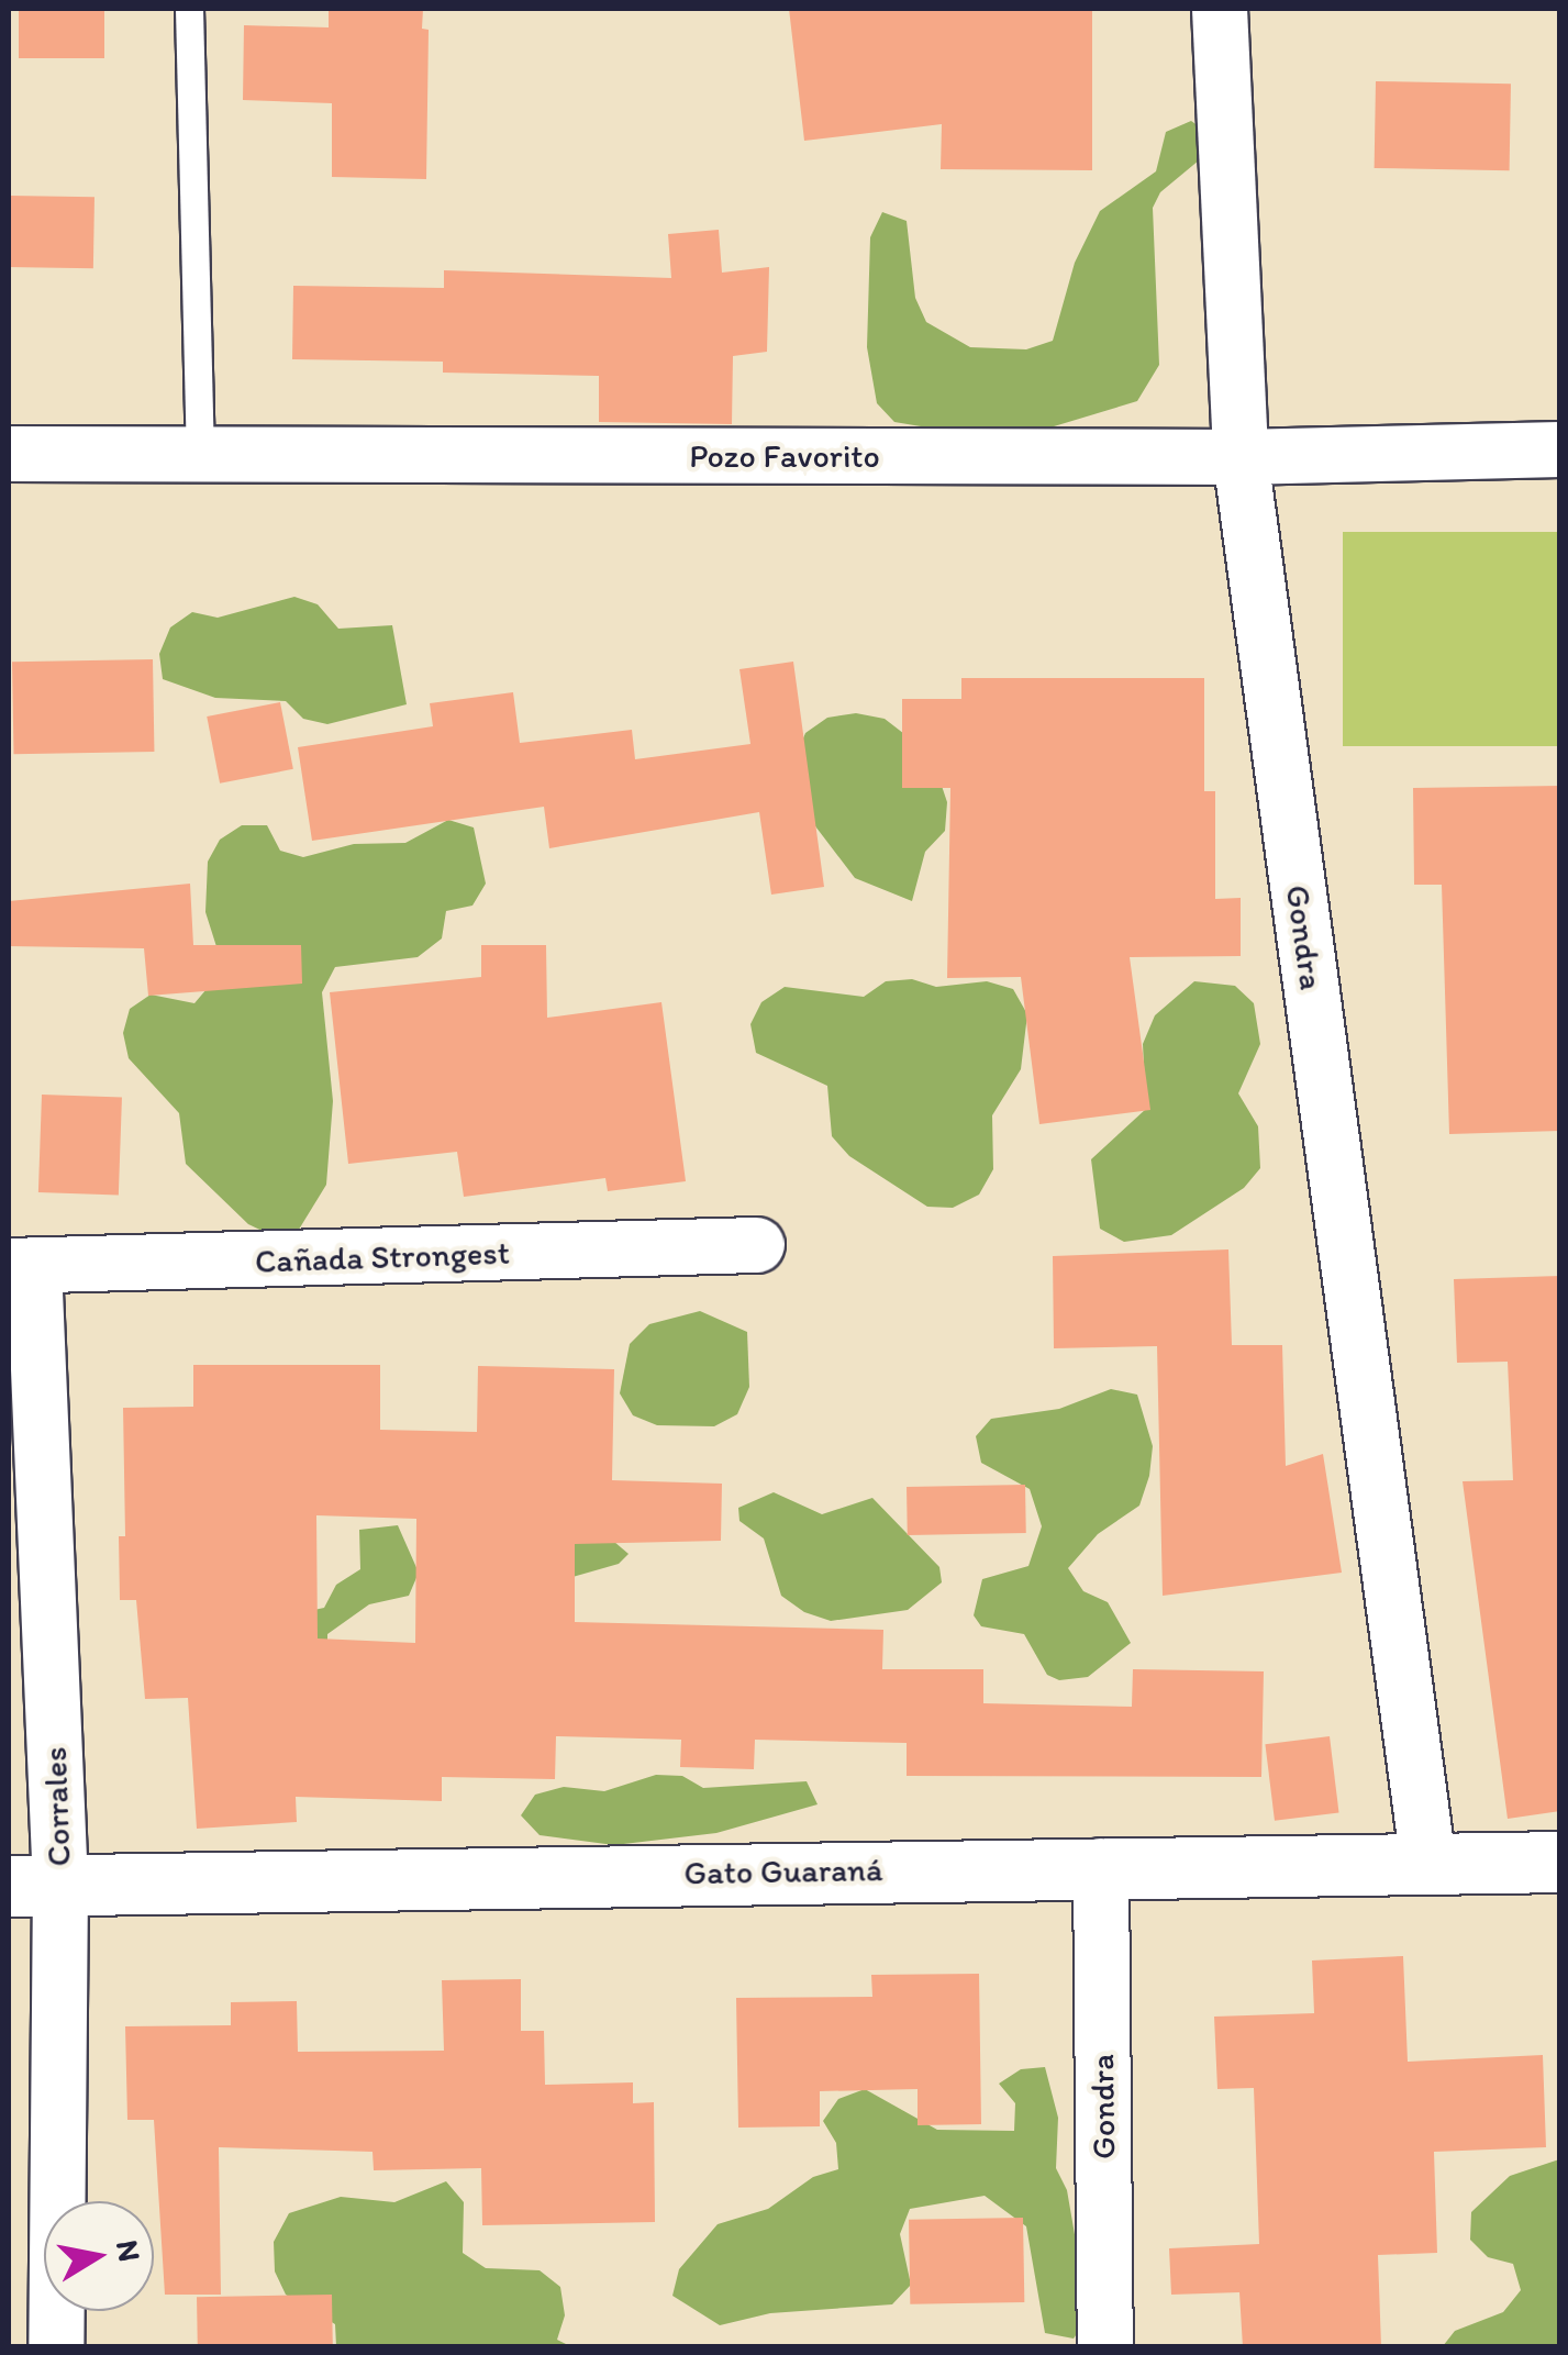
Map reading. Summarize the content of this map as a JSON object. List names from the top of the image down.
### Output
{
  "streets": {
    "street": [
      "Pozo Favorito",
      "Gondra",
      "Cañada Strongest",
      "Corrales",
      "Gato Guaraná"
    ]
  },
  "crossings": [
    ["Pozo Favorito", "Gondra"],
    ["Gondra", "Gato Guaraná"],
    ["Cañada Strongest", "Corrales"],
    ["Corrales", "Gato Guaraná"]
  ],
  "north": "right"
}
